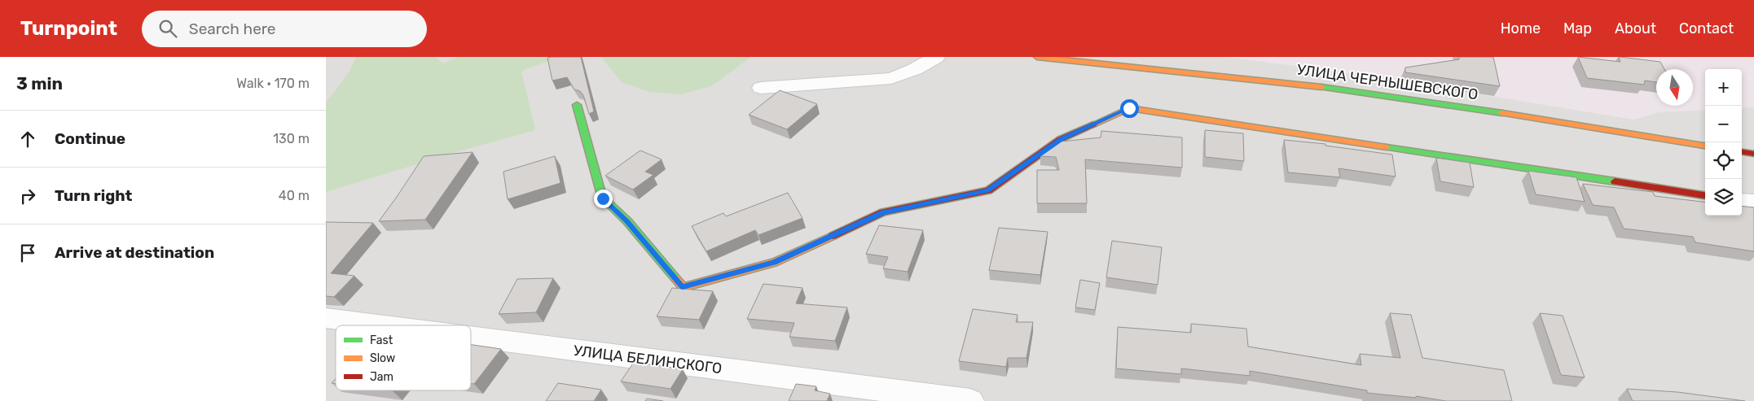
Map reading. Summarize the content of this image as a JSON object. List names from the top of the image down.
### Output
{
  "streets": {
    "street": ["УЛИЦА ЧЕРНЫШЕВСКОГО", "УЛИЦА БЕЛИНСКОГО"]
  },
  "legend": ["Fast", "Slow", "Jam"],
  "north": "bottom",
  "page": {
    "header": "Turnpoint",
    "search": "Search here",
    "nav": [
      "Home",
      "Map",
      "About",
      "Contact"
    ],
    "heading": ["3 min", "Walk · 170 m"],
    "map_buttons": ["+", "−"],
    "list": [
      ["Continue", "130 m"],
      ["Turn right", "40 m"],
      "Arrive at destination"
    ]
  }
}
